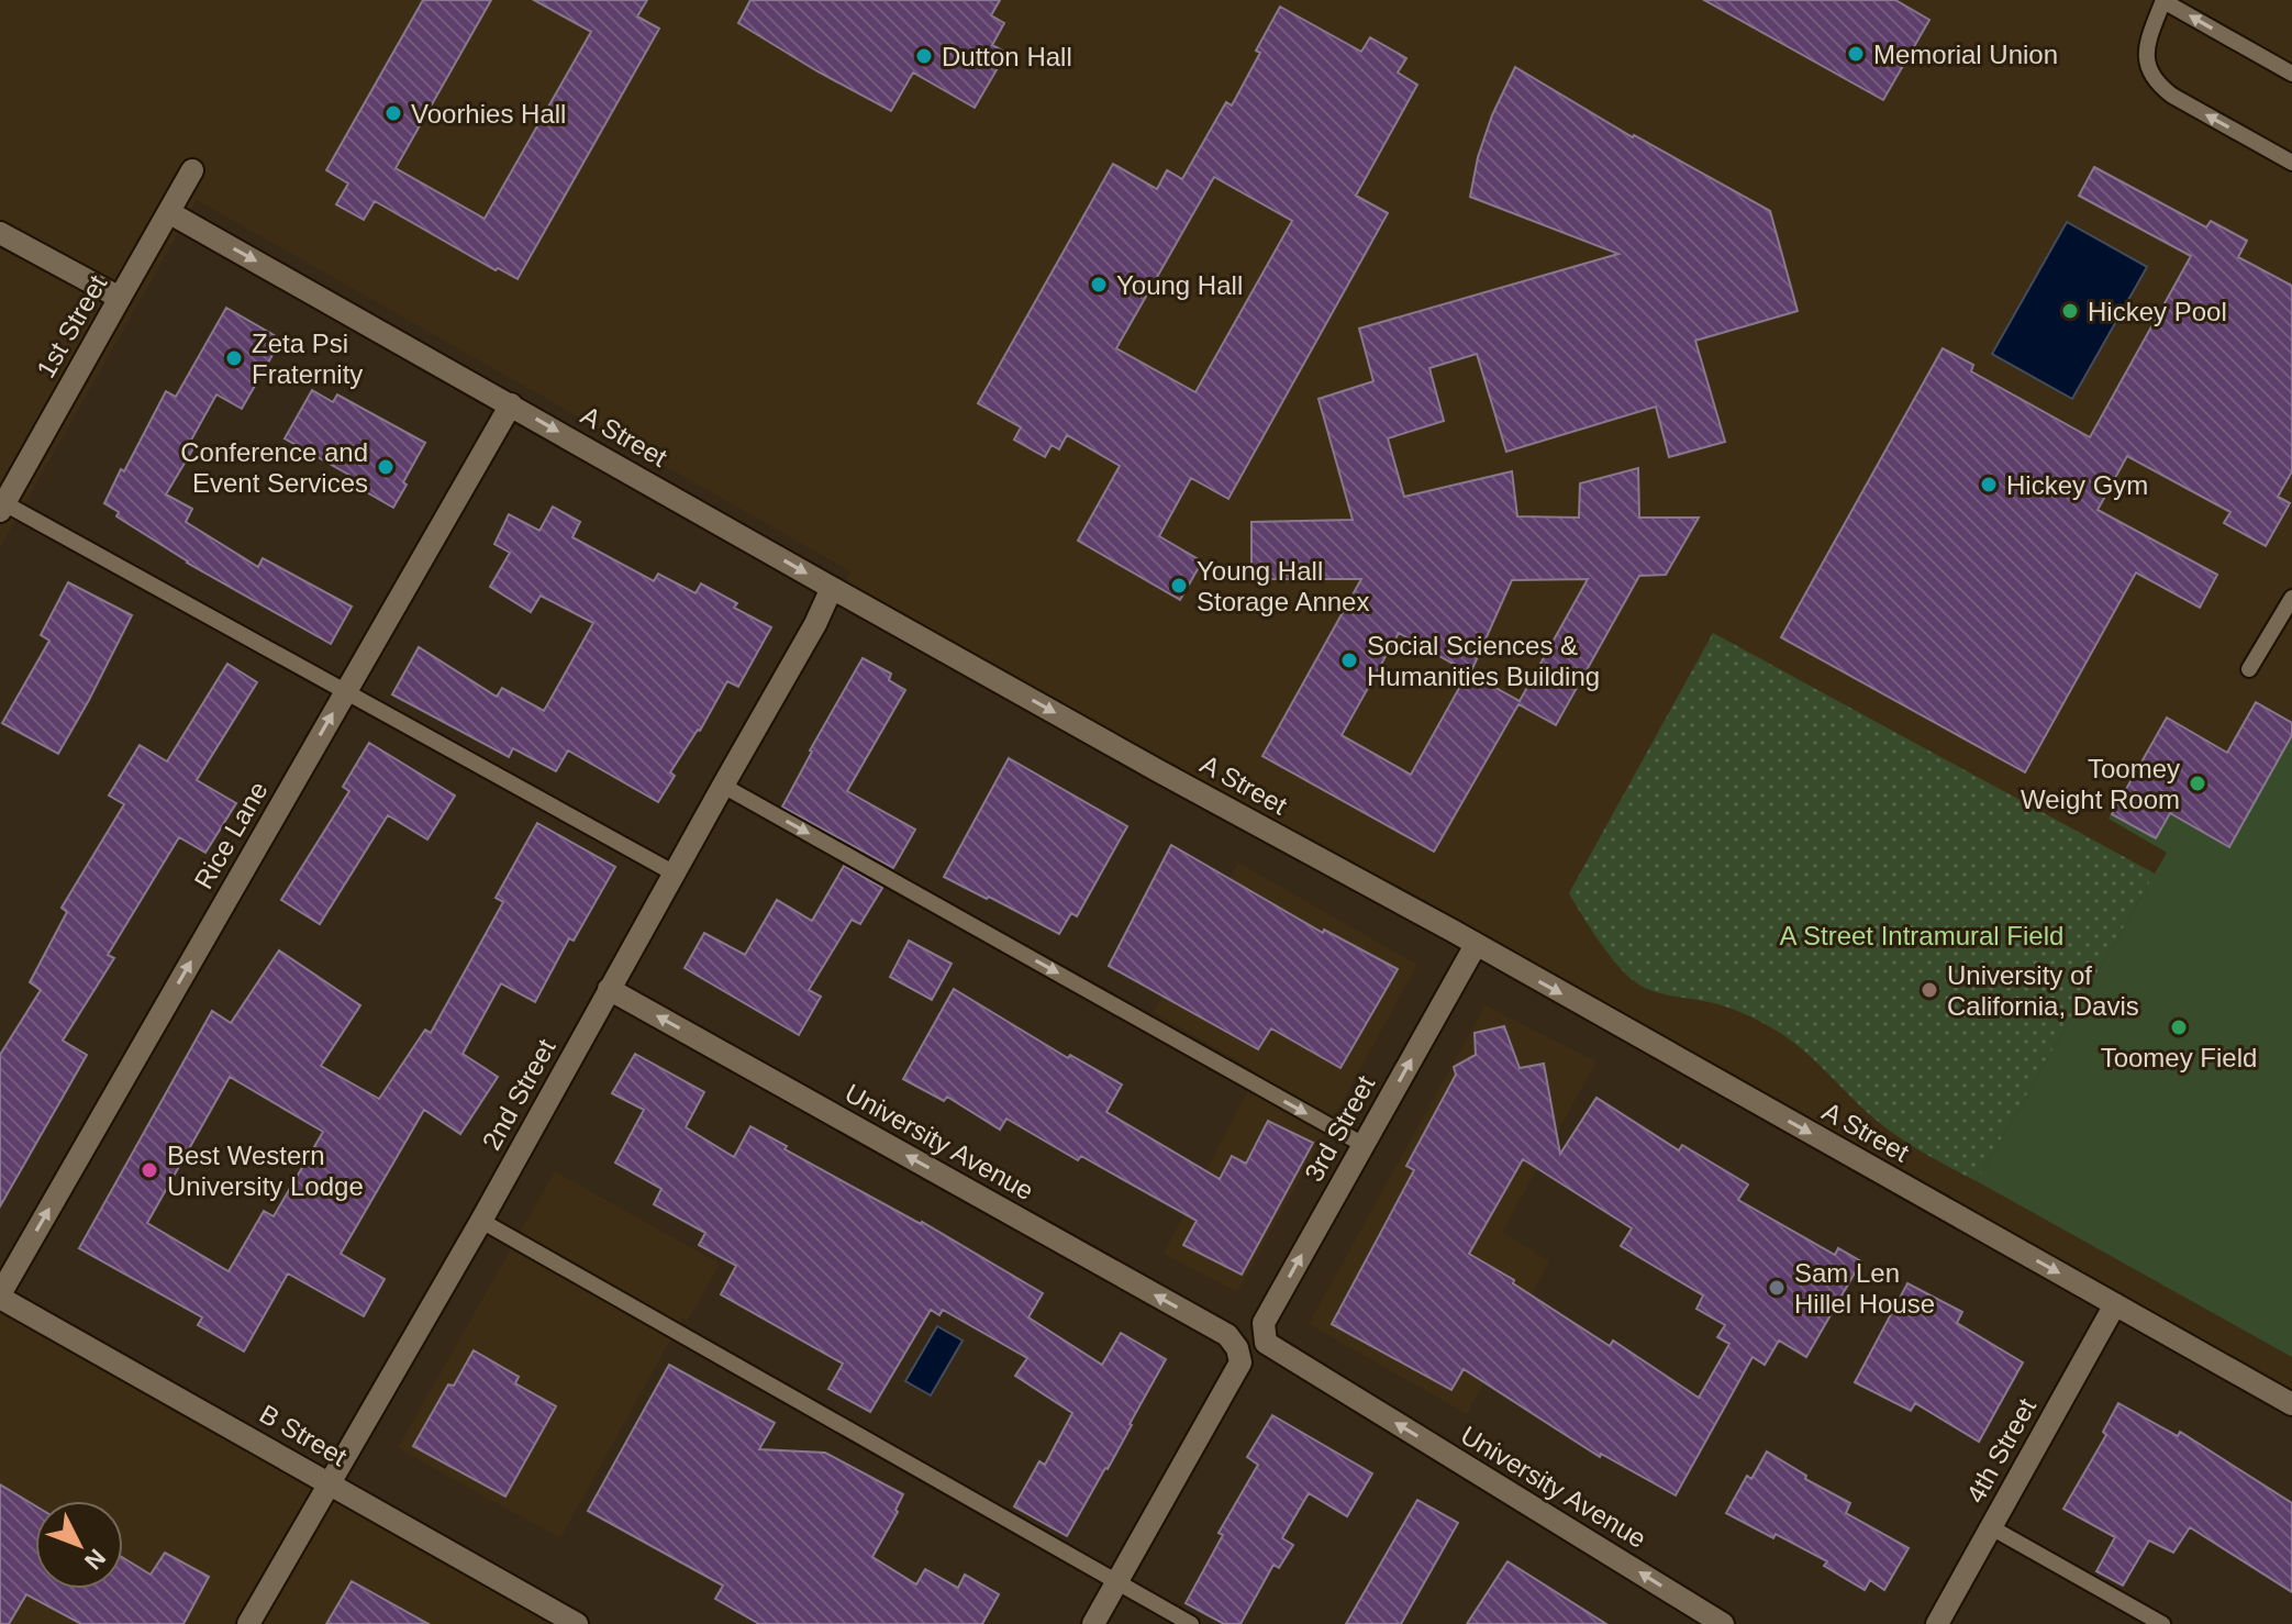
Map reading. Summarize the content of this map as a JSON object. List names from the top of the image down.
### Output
{
  "streets": {
    "street": [
      "1st Street",
      "A Street",
      "Rice Lane",
      "2nd Street",
      "3rd Street",
      "University Avenue",
      "B Street",
      "4th Street"
    ]
  },
  "crossings": [
    ["1st Street", "A Street"],
    ["A Street", "Rice Lane"],
    ["A Street", "2nd Street"],
    ["A Street", "3rd Street"],
    ["A Street", "4th Street"],
    ["Rice Lane", "B Street"],
    ["2nd Street", "University Avenue"],
    ["2nd Street", "B Street"],
    ["3rd Street", "University Avenue"]
  ],
  "one_way": [
    "A Street",
    "Rice Lane",
    "3rd Street",
    "University Avenue"
  ],
  "parks": ["A Street Intramural Field"],
  "places": [
    "Memorial Union",
    "Dutton Hall",
    "Voorhies Hall",
    "Young Hall",
    "Hickey Pool",
    "Zeta Psi Fraternity",
    "Conference and Event Services",
    "Hickey Gym",
    "Young Hall Storage Annex",
    "Social Sciences & Humanities Building",
    "Toomey Weight Room",
    "University of California, Davis",
    "Toomey Field",
    "Best Western University Lodge",
    "Sam Len Hillel House"
  ],
  "north": "bottom right"
}
